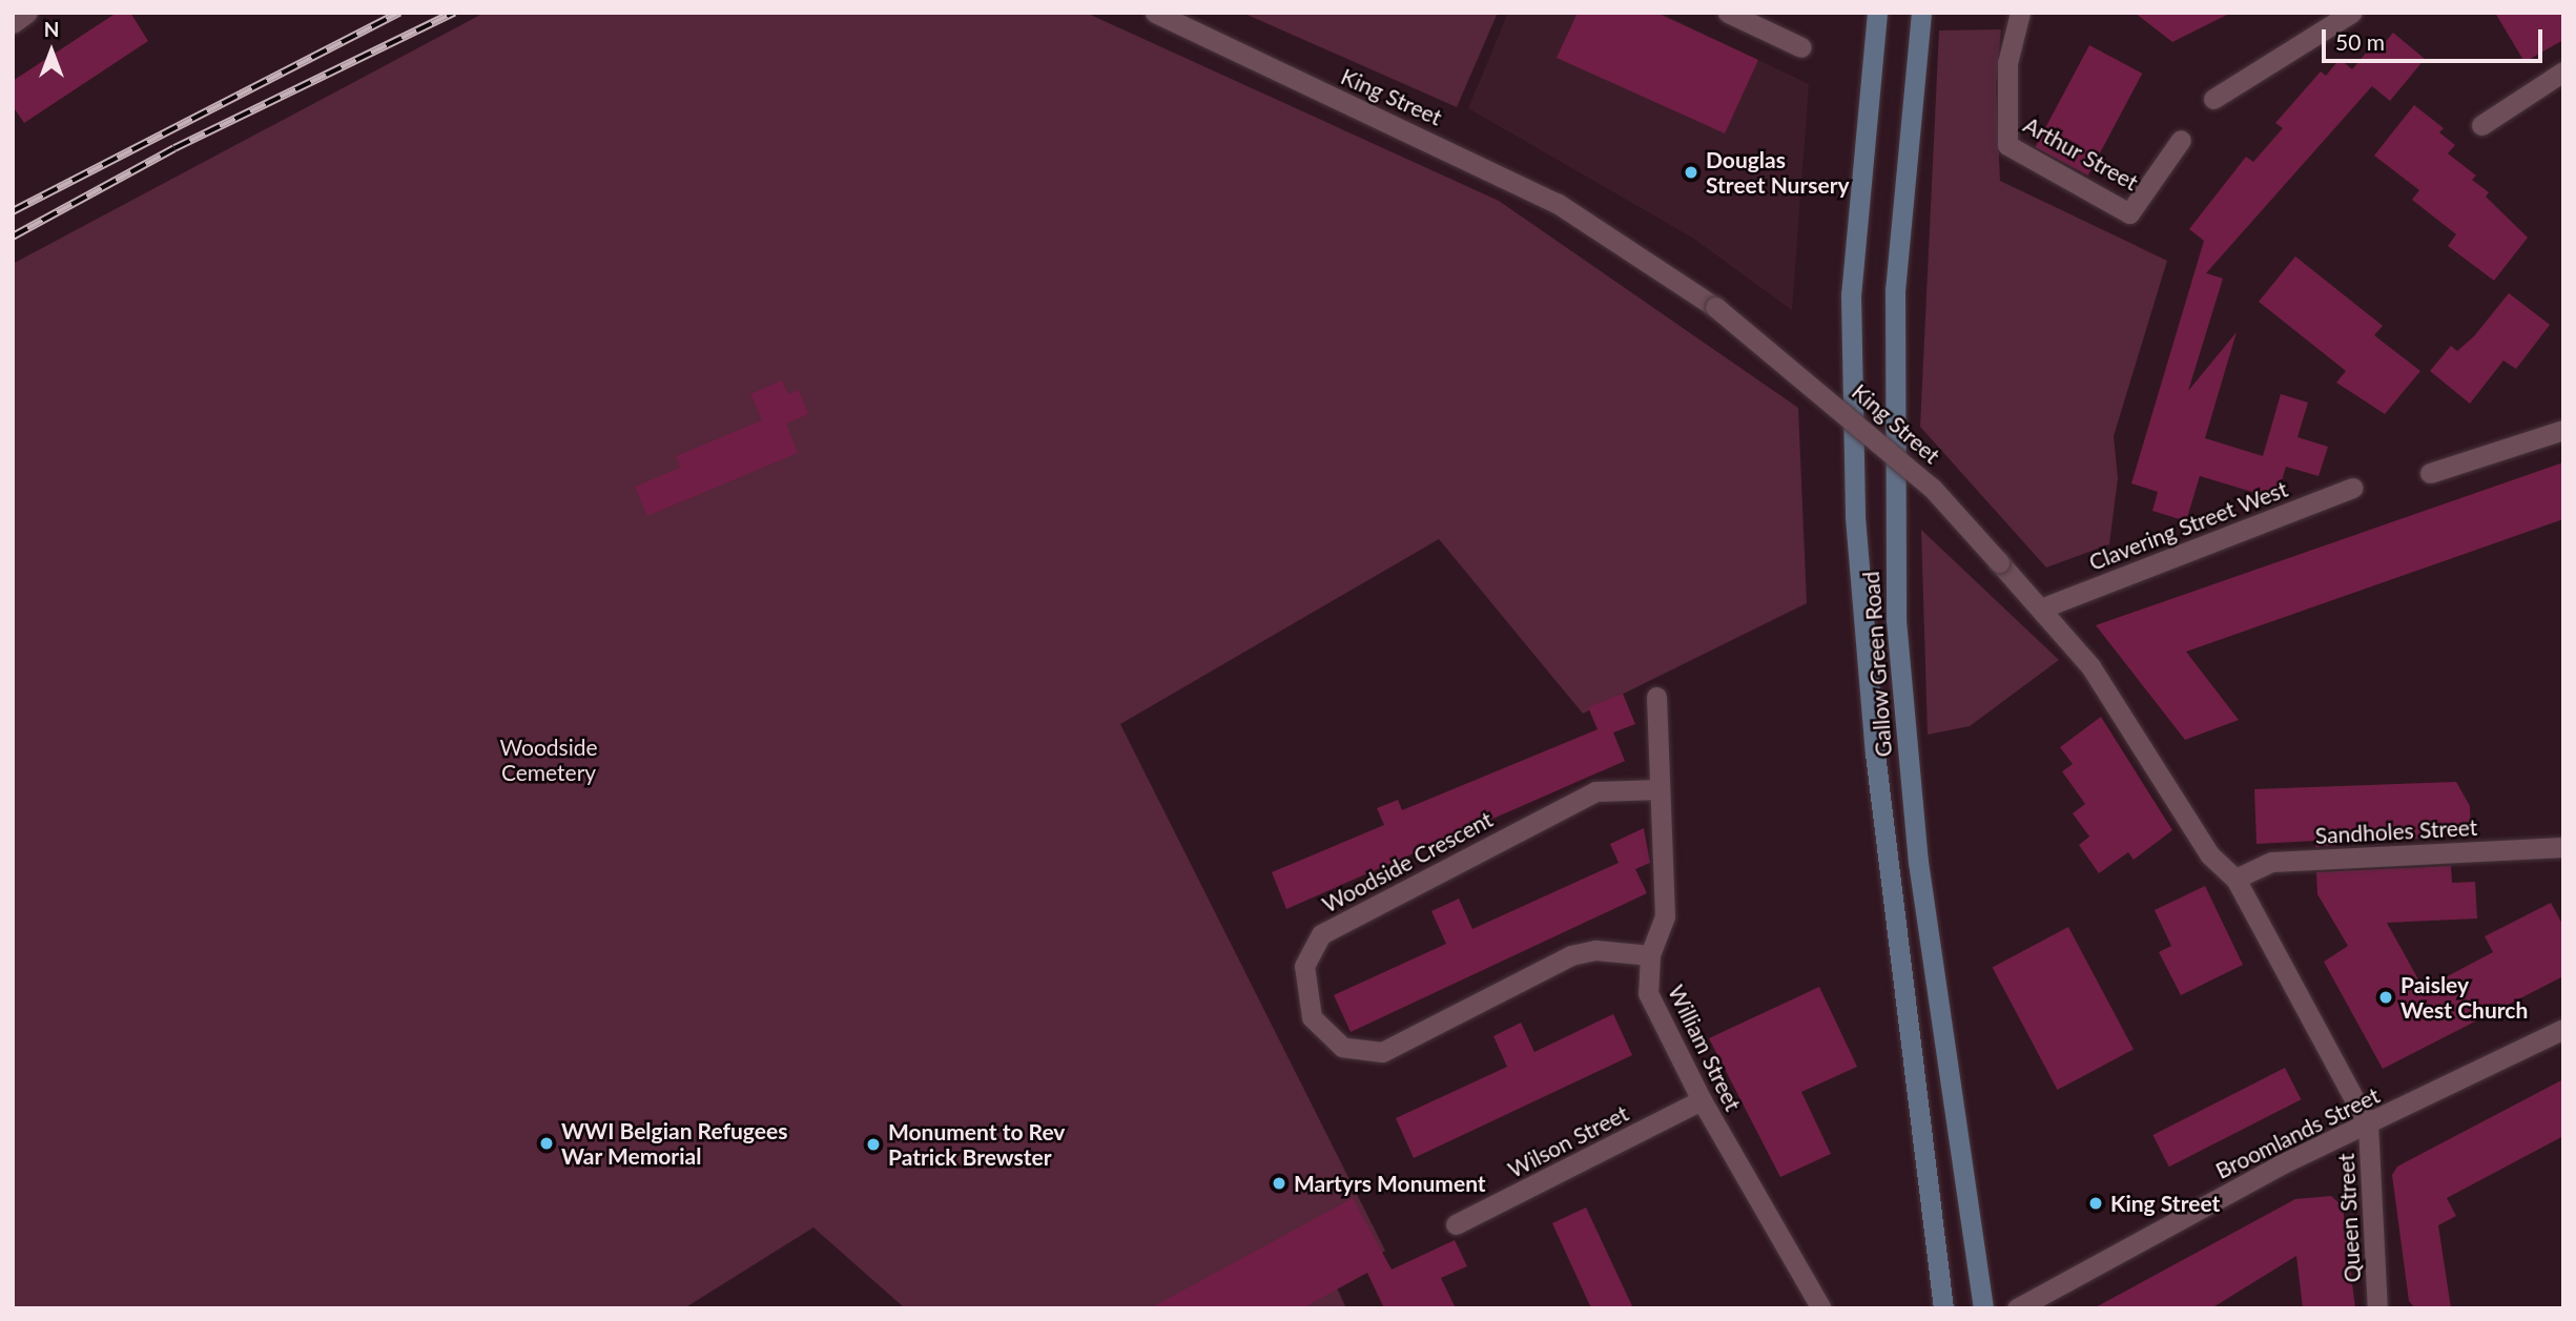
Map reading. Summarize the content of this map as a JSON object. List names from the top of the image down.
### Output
{
  "streets": {
    "main road": ["Gallow Green Road"],
    "street": [
      "King Street",
      "Arthur Street",
      "Clavering Street West",
      "Sandholes Street",
      "Woodside Crescent",
      "William Street",
      "Broomlands Street",
      "Wilson Street",
      "Queen Street"
    ]
  },
  "crossings": [
    ["King Street", "Clavering Street West"],
    ["King Street", "Sandholes Street"],
    ["King Street", "Broomlands Street"],
    ["King Street", "Queen Street"],
    ["Woodside Crescent", "William Street"],
    ["William Street", "Wilson Street"],
    ["Broomlands Street", "Queen Street"]
  ],
  "parks": ["Woodside Cemetery"],
  "places": [
    "Douglas Street Nursery",
    "Paisley West Church",
    "WWI Belgian Refugees War Memorial",
    "Monument to Rev Patrick Brewster",
    "Martyrs Monument",
    "King Street"
  ],
  "scale_bar": "50 m",
  "north": "top"
}
